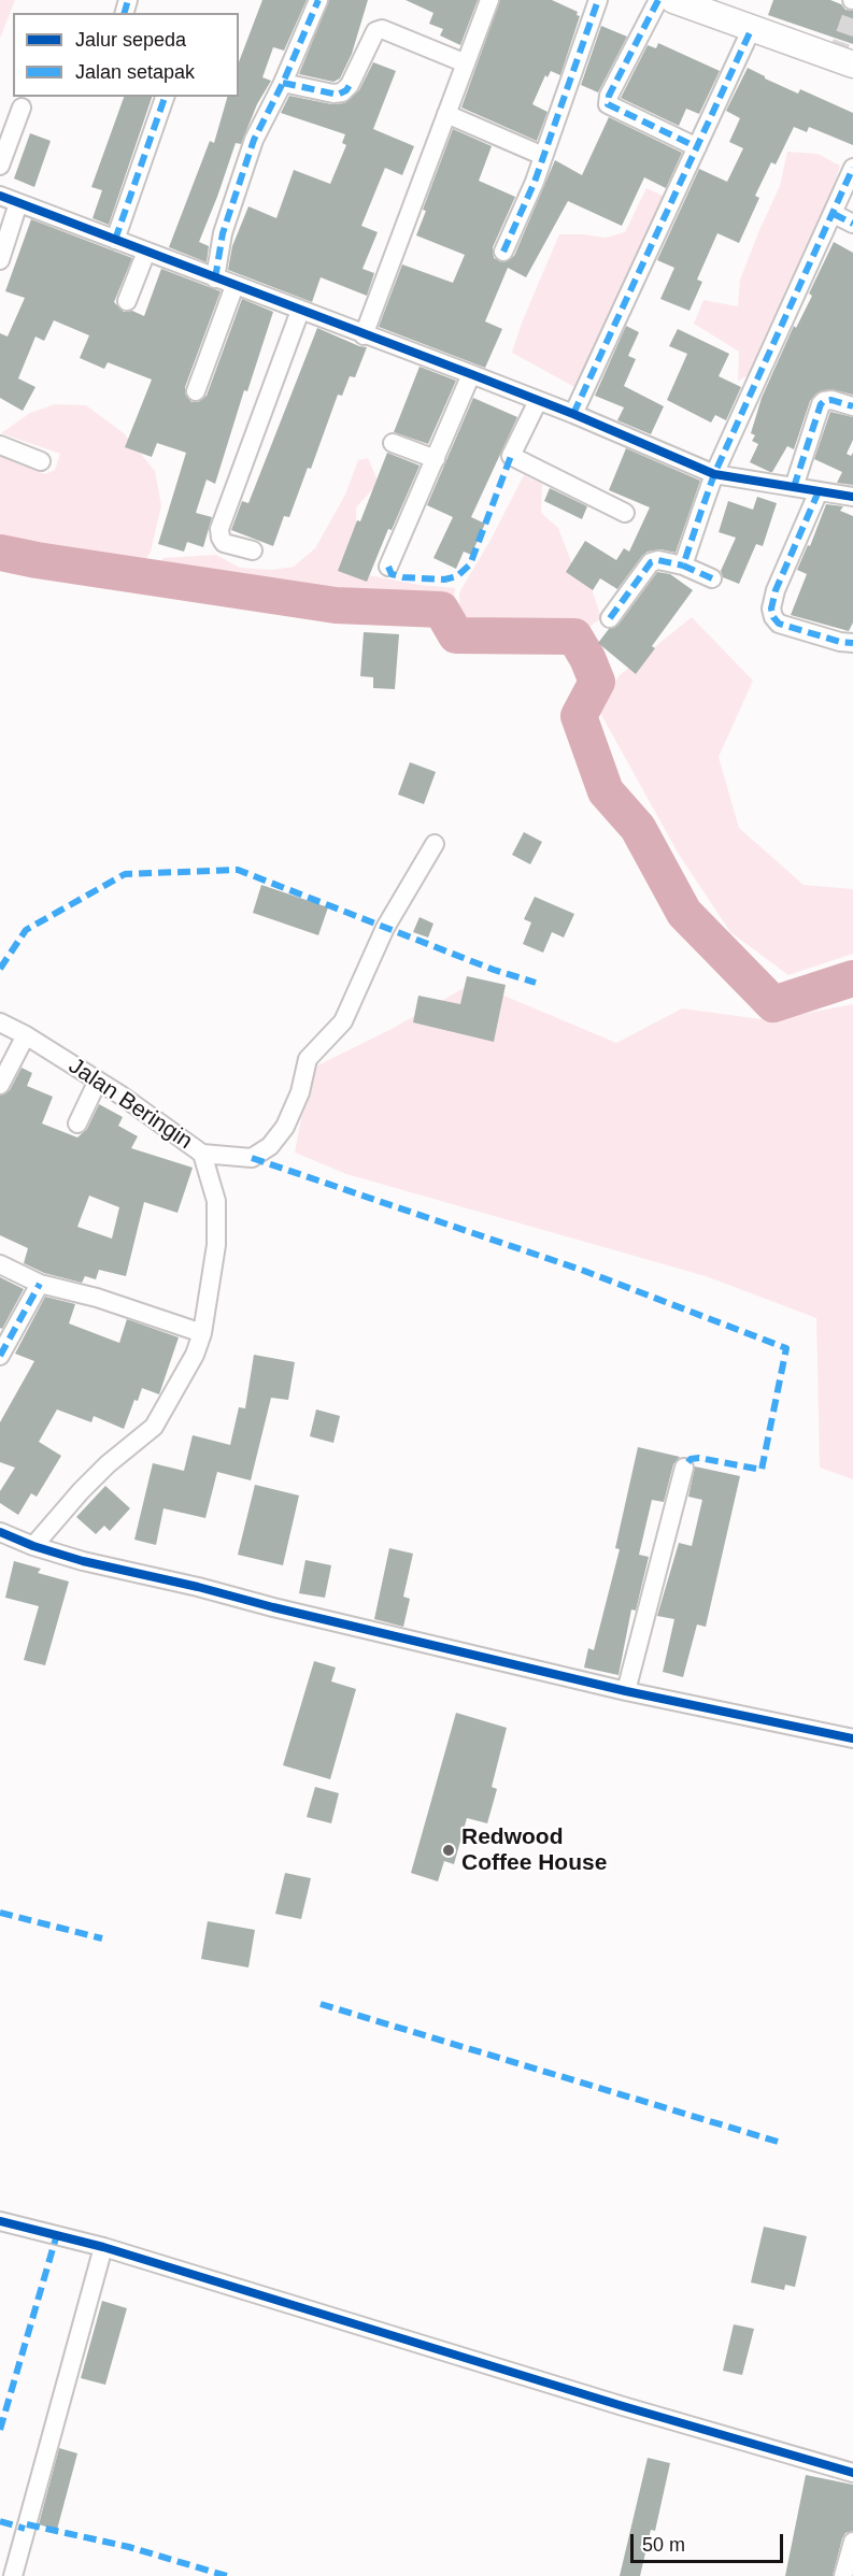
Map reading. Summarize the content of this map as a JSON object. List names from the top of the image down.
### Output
{
  "streets": {
    "street": ["Jalan Beringin"]
  },
  "places": ["Redwood Coffee House"],
  "legend": ["Jalur sepeda", "Jalan setapak"],
  "scale_bar": "50 m"
}
